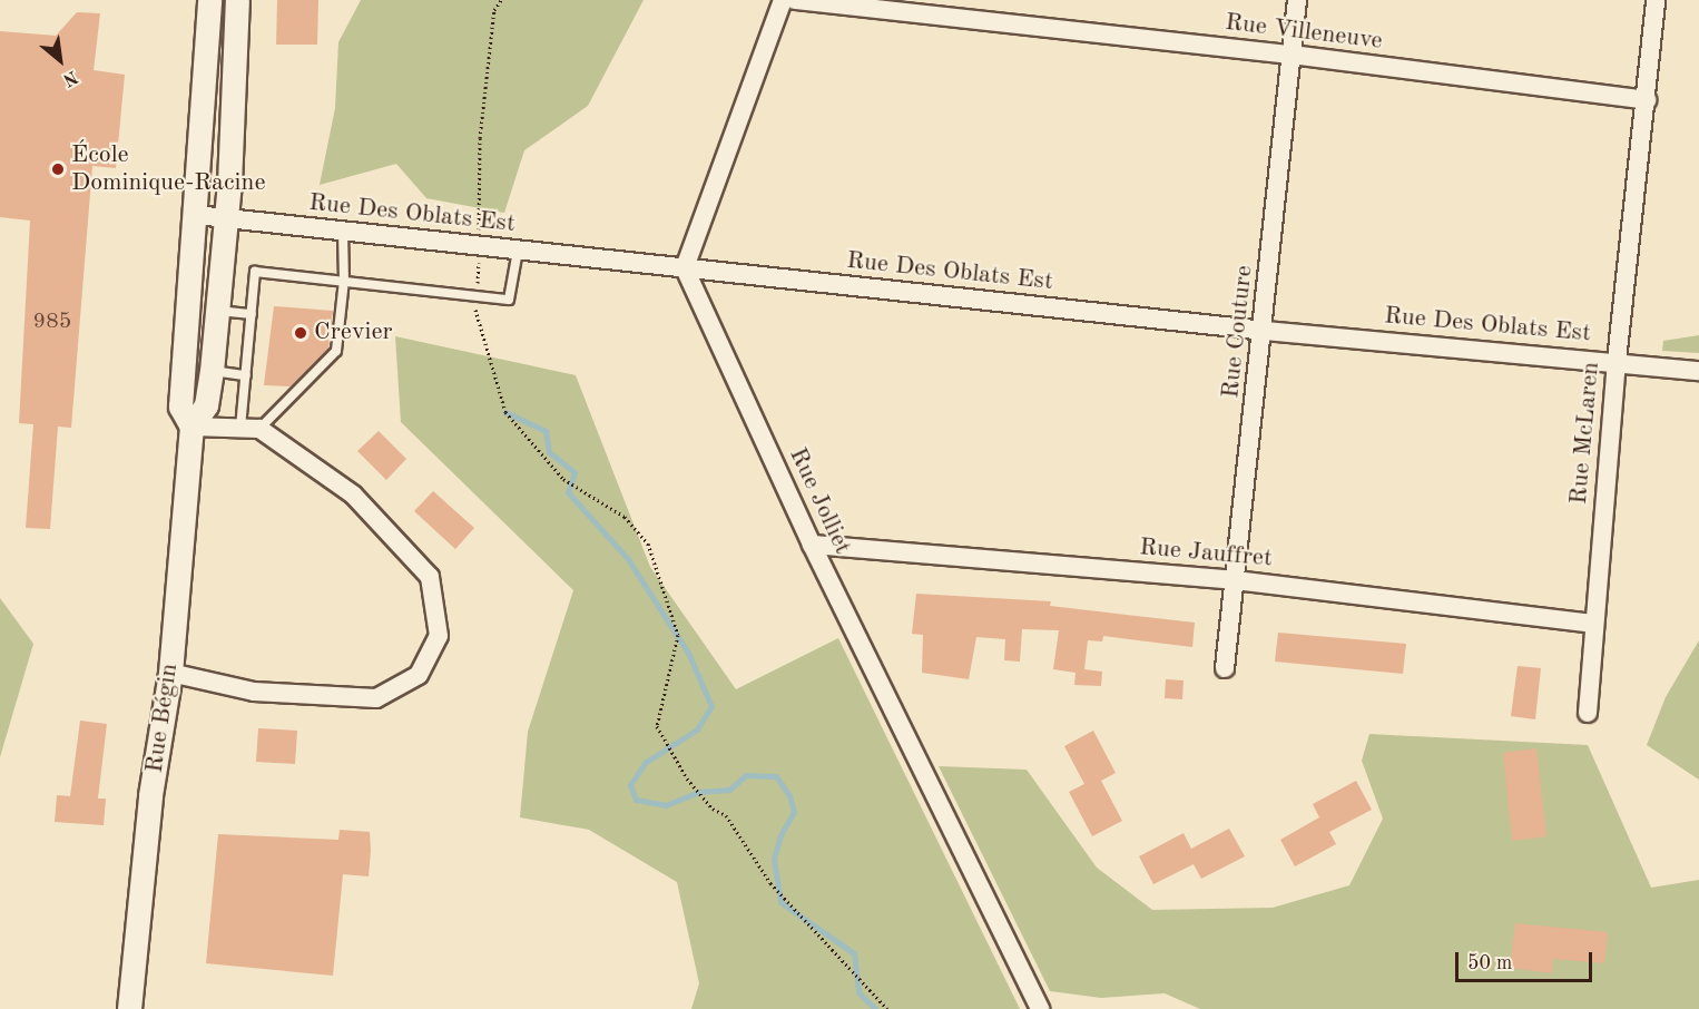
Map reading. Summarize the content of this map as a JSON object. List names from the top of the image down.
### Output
{
  "streets": {
    "street": [
      "Rue Villeneuve",
      "Rue Des Oblats Est",
      "Rue Couture",
      "Rue McLaren",
      "Rue Jolliet",
      "Rue Jauffret",
      "Rue Bégin"
    ]
  },
  "crossings": [
    ["Rue Villeneuve", "Rue Couture"],
    ["Rue Villeneuve", "Rue McLaren"],
    ["Rue Des Oblats Est", "Rue Couture"],
    ["Rue Des Oblats Est", "Rue McLaren"],
    ["Rue Des Oblats Est", "Rue Jolliet"],
    ["Rue Des Oblats Est", "Rue Bégin"],
    ["Rue Couture", "Rue Jauffret"],
    ["Rue McLaren", "Rue Jauffret"],
    ["Rue Jolliet", "Rue Jauffret"]
  ],
  "places": ["École Dominique-Racine", "Crevier"],
  "house_numbers": ["985"],
  "scale_bar": "50 m",
  "north": "bottom right"
}
